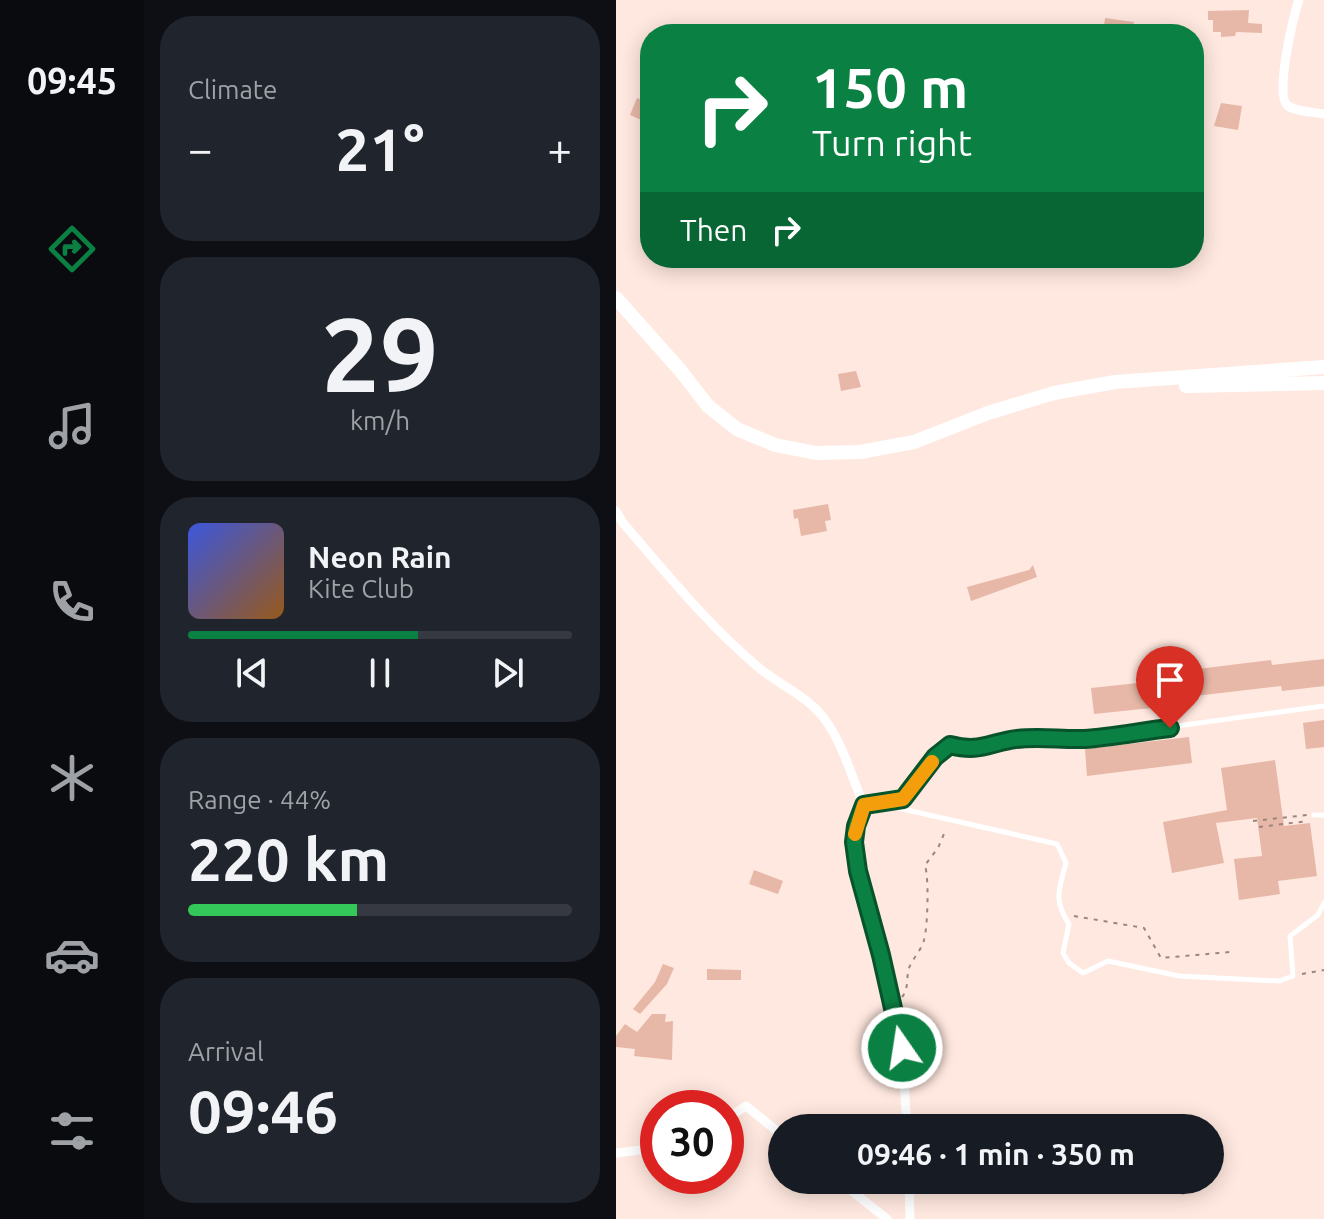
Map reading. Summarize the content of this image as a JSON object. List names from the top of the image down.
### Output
{
  "page": {
    "tabs": "09:45",
    "tile": [
      "Climate",
      ["29", "km/h"],
      ["Range · 44%", "220 km"],
      ["Arrival", "09:46"]
    ],
    "turn": ["150 m", "Turn right"],
    "heat": ["−", "21°", "+"],
    "then": "Then",
    "song": ["Neon Rain", "Kite Club"],
    "limit": "30",
    "trip": "09:46 · 1 min · 350 m"
  }
}
